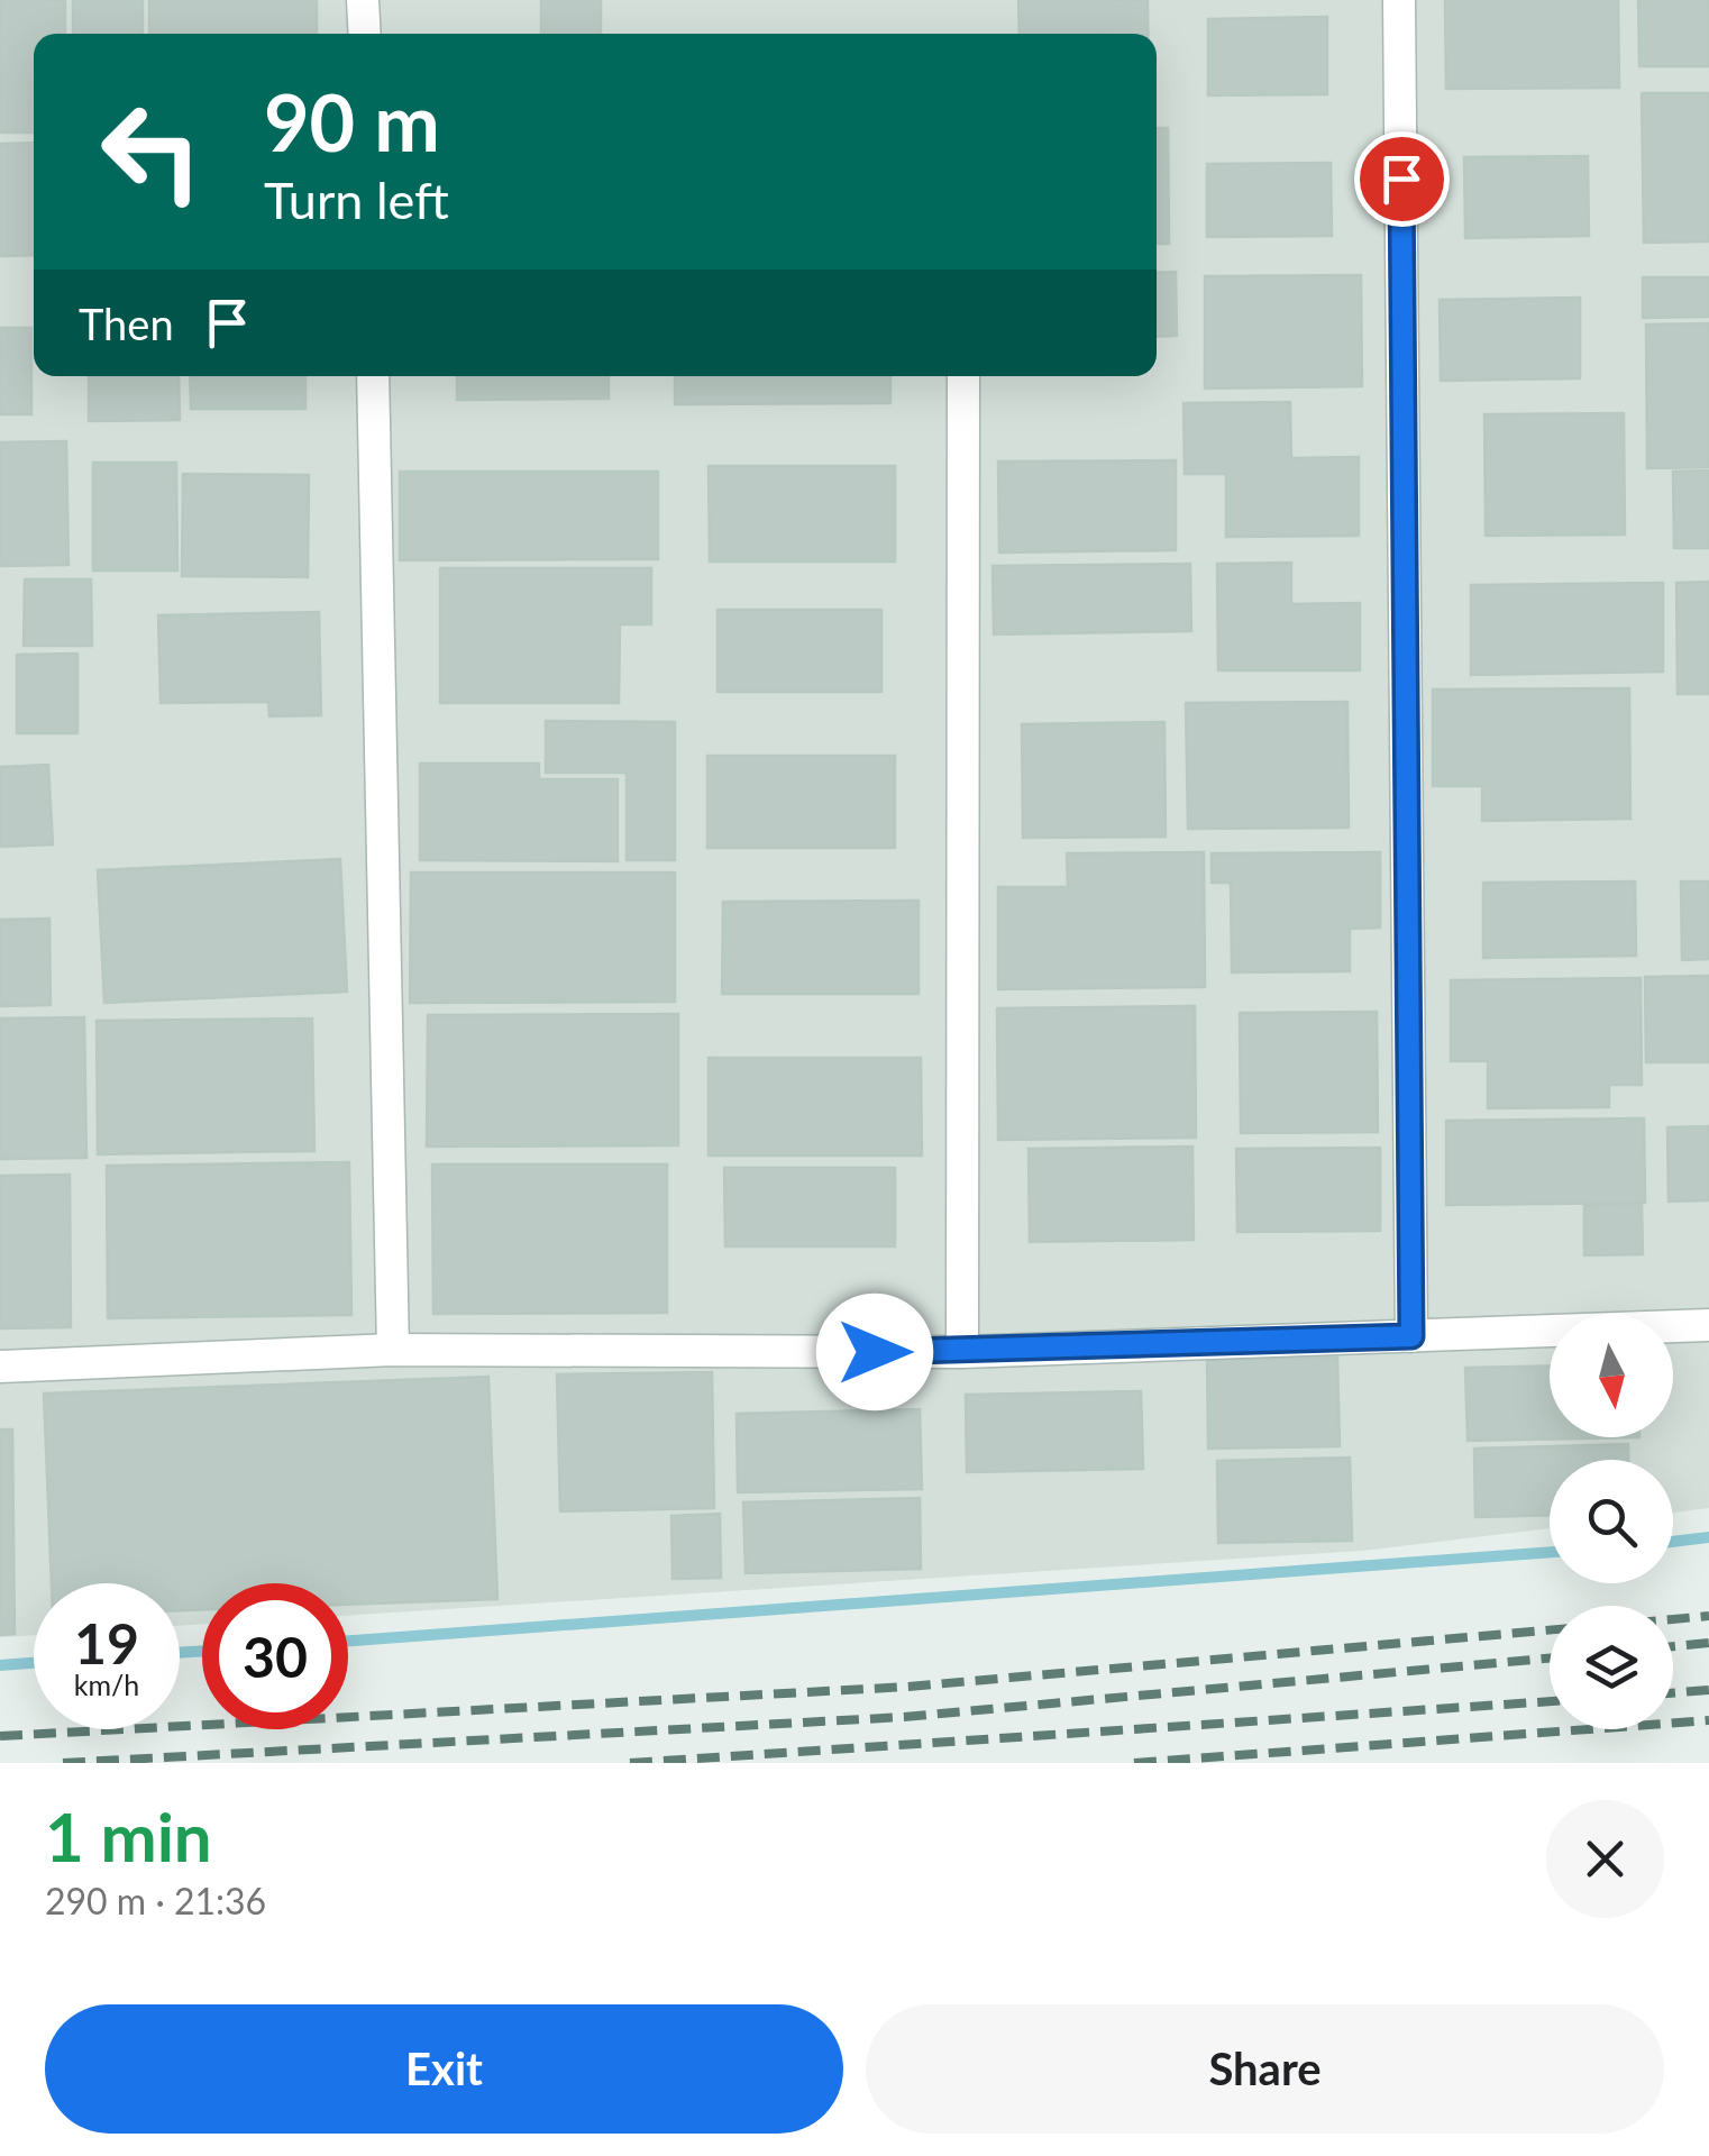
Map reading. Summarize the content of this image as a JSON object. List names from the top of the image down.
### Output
{
  "north": "bottom",
  "page": {
    "turn": ["90 m", "Turn left"],
    "then": "Then",
    "speed": "19 km/h",
    "limit": "30",
    "heading": ["1 min", "290 m · 21:36"],
    "buttons": ["Exit", "Share"]
  }
}
